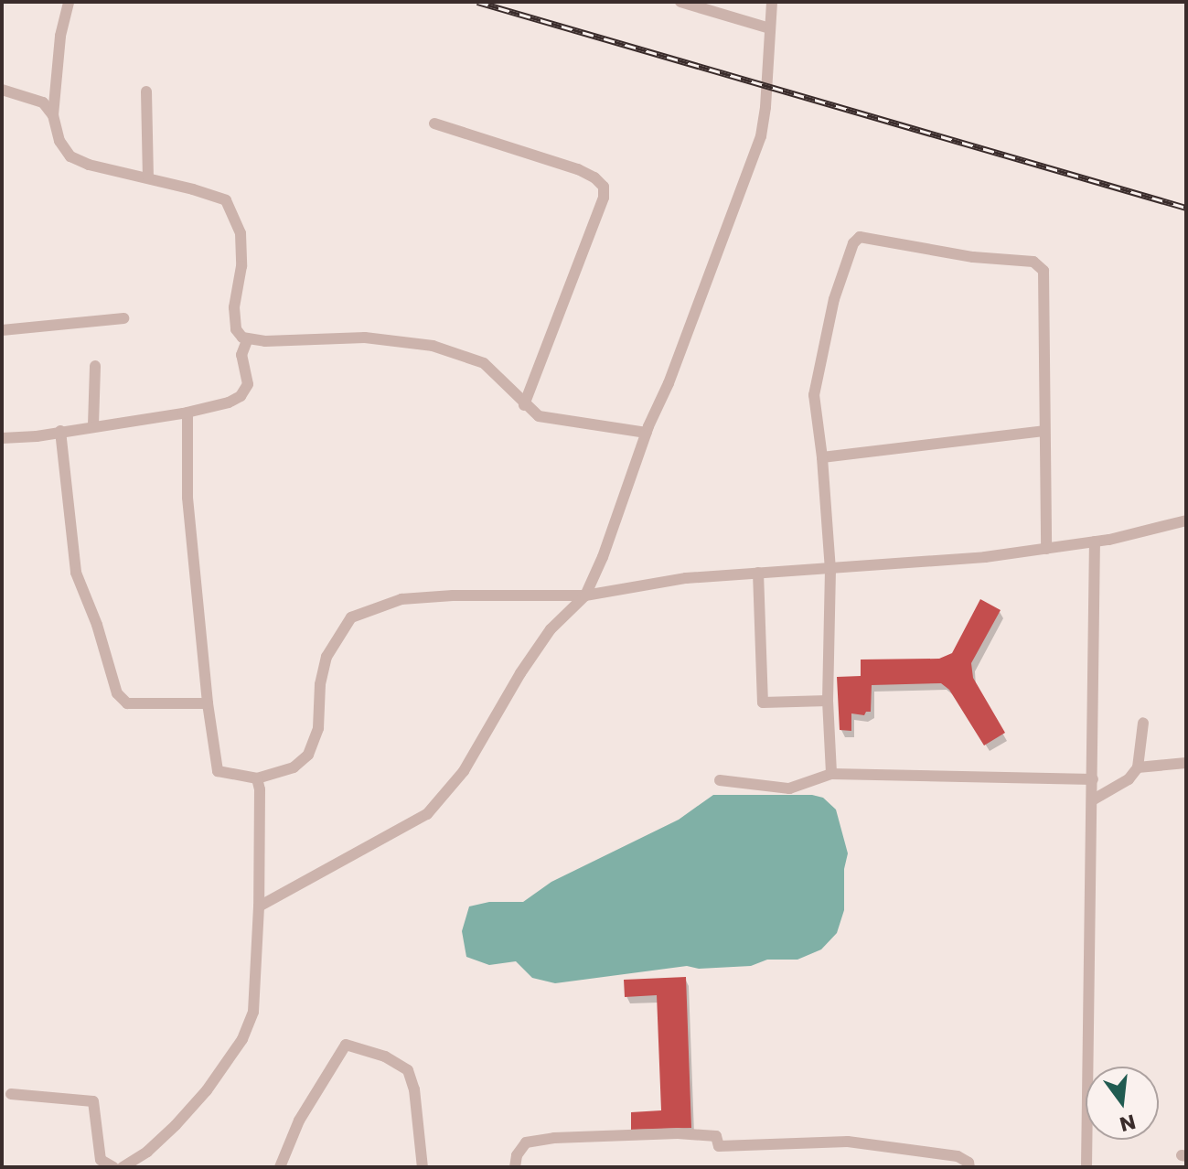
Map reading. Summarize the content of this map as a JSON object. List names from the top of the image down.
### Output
{
  "north": "bottom"
}
